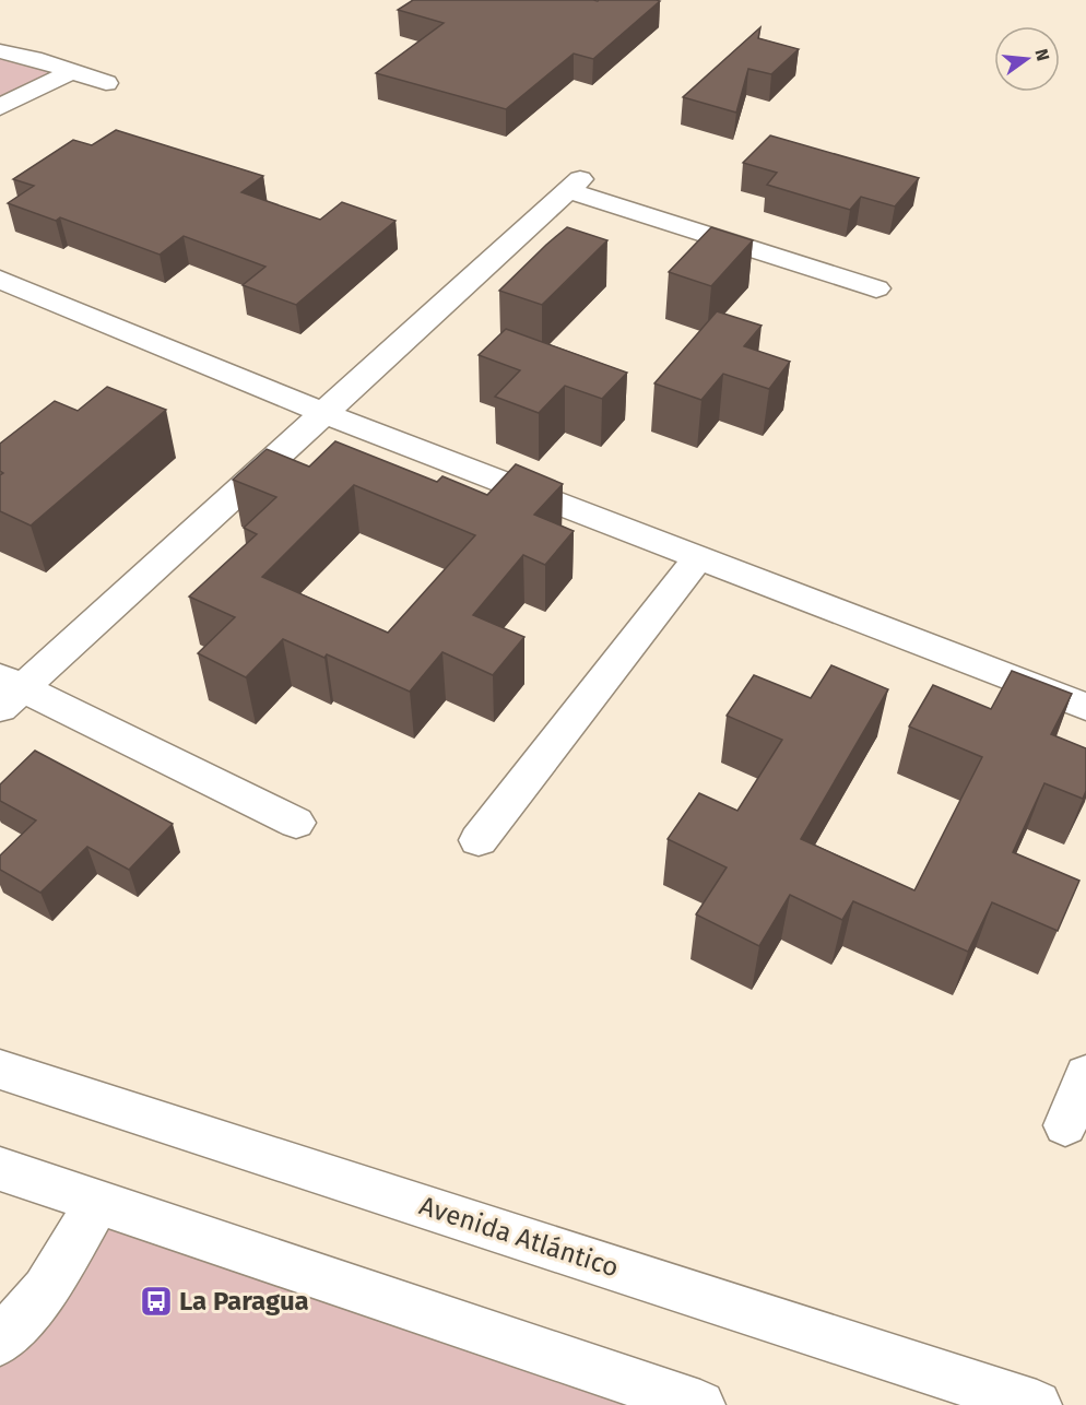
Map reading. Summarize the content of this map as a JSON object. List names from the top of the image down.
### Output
{
  "streets": {
    "street": ["Avenida Atlántico"]
  },
  "places": {
    "bus stop": ["La Paragua"]
  },
  "north": "right"
}
